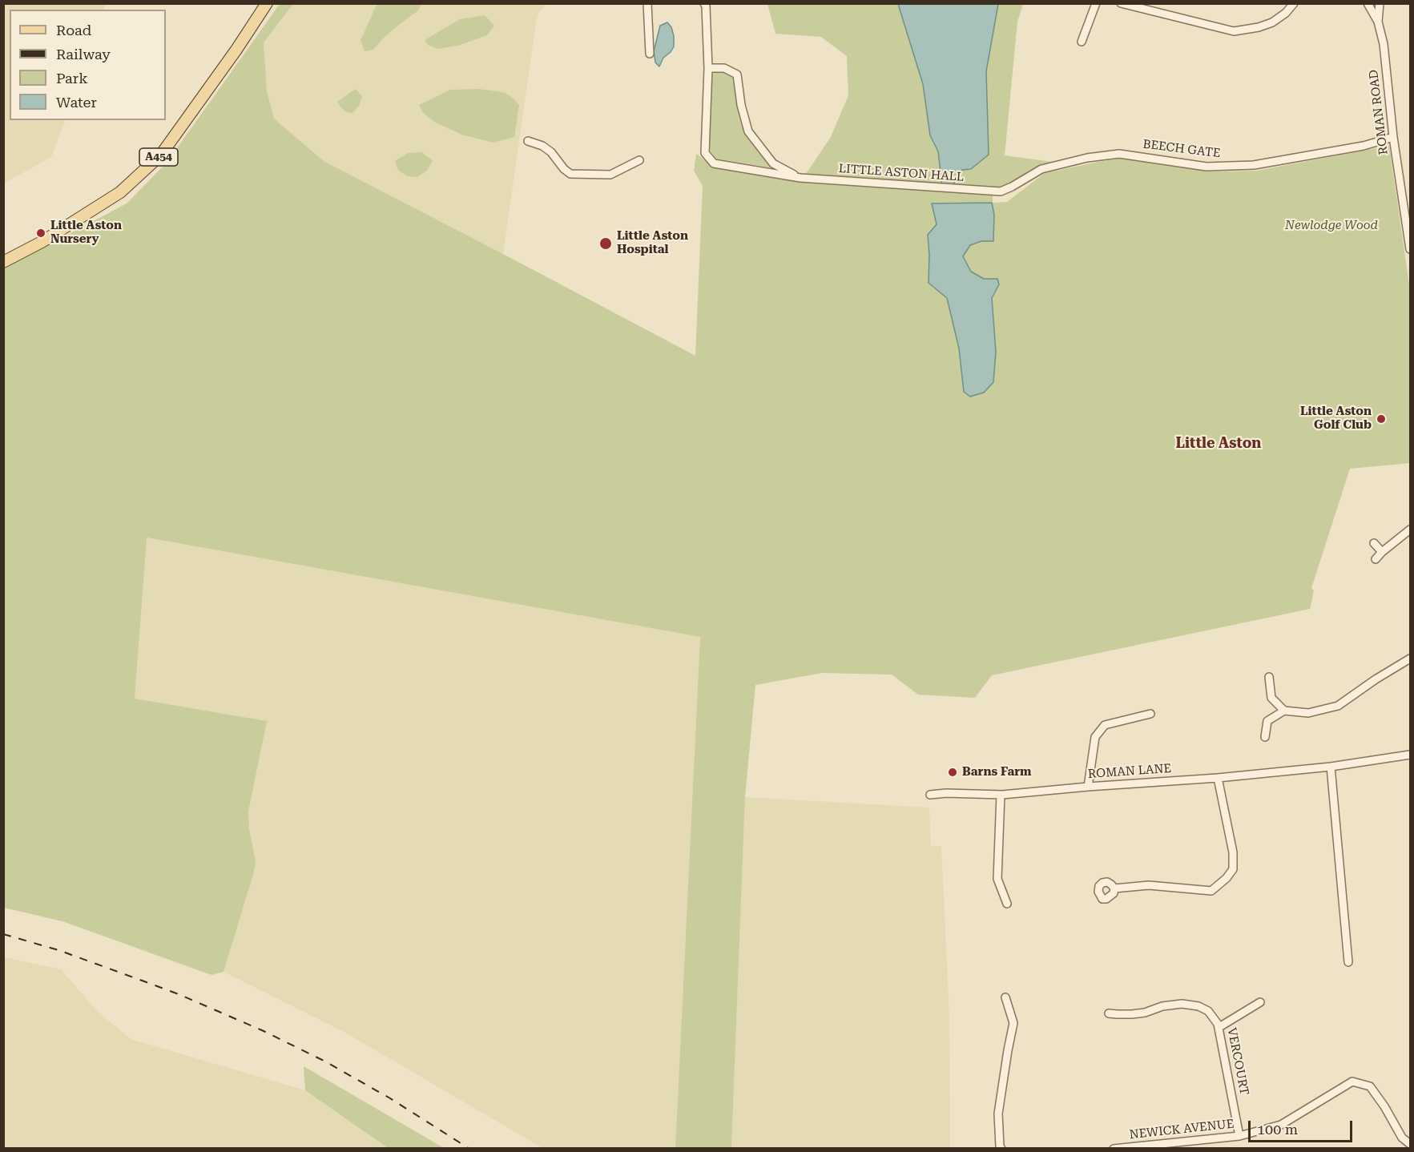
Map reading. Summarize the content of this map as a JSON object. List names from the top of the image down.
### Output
{
  "streets": {
    "main road": ["A454"],
    "street": [
      "ROMAN ROAD",
      "BEECH GATE",
      "LITTLE ASTON HALL",
      "ROMAN LANE",
      "VERCOURT",
      "NEWICK AVENUE"
    ]
  },
  "crossings": [
    ["ROMAN ROAD", "BEECH GATE"],
    ["BEECH GATE", "LITTLE ASTON HALL"],
    ["VERCOURT", "NEWICK AVENUE"]
  ],
  "districts": ["Little Aston"],
  "parks": ["Newlodge Wood"],
  "places": [
    "Little Aston Nursery",
    "Little Aston Hospital",
    "Little Aston Golf Club",
    "Barns Farm"
  ],
  "legend": [
    "Road",
    "Railway",
    "Park",
    "Water"
  ],
  "scale_bar": "100 m"
}
